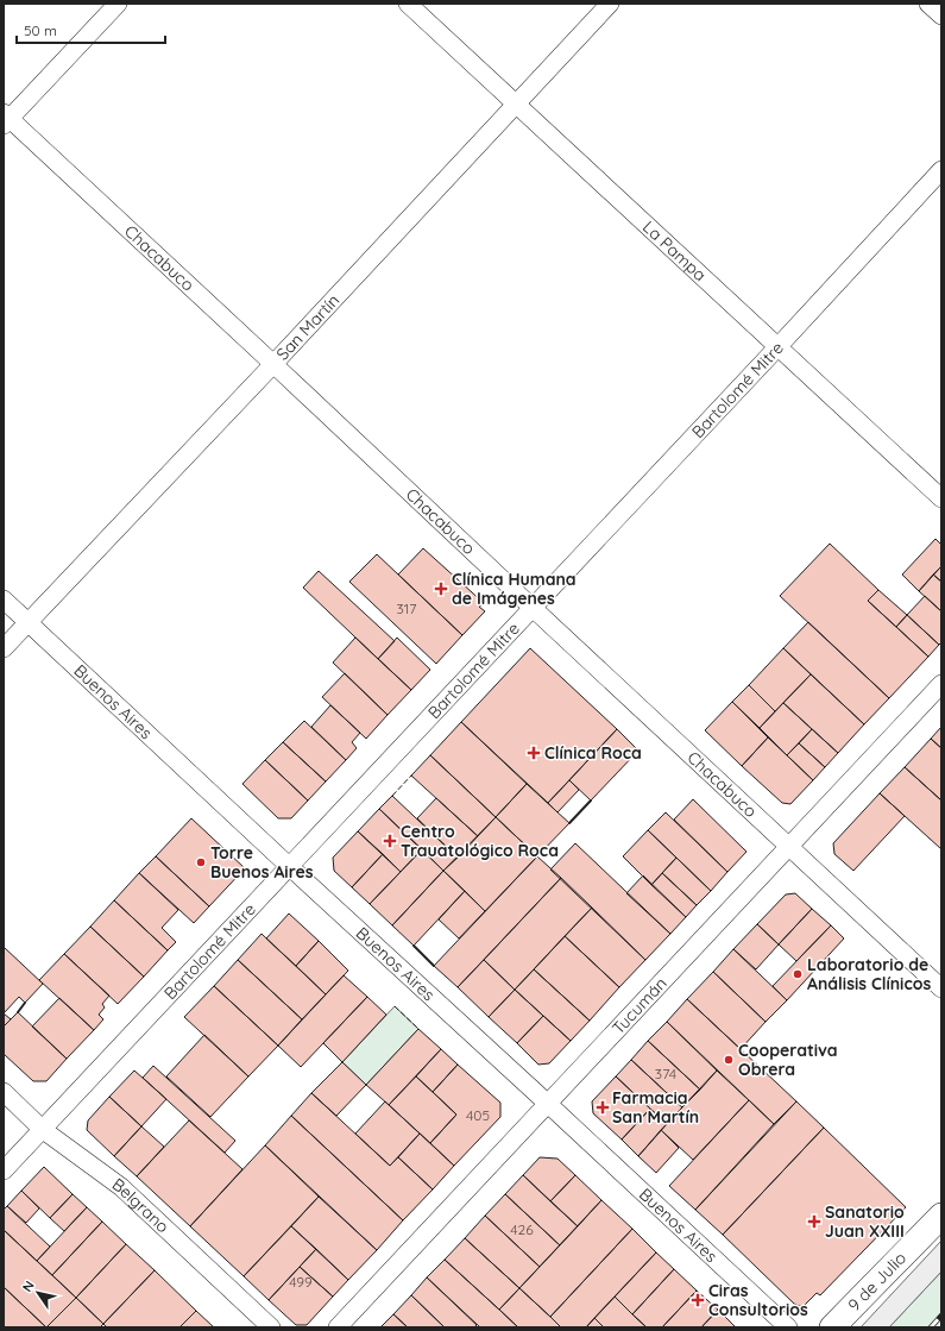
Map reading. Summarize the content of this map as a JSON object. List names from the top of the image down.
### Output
{
  "streets": {
    "main road": ["9 de Julio"],
    "street": [
      "La Pampa",
      "Chacabuco",
      "San Martín",
      "Bartolomé Mitre",
      "Buenos Aires",
      "Tucumán",
      "Belgrano"
    ]
  },
  "crossings": [
    ["La Pampa", "San Martín"],
    ["La Pampa", "Bartolomé Mitre"],
    ["Chacabuco", "San Martín"],
    ["Chacabuco", "Bartolomé Mitre"],
    ["Chacabuco", "Tucumán"],
    ["San Martín", "Buenos Aires"],
    ["Bartolomé Mitre", "Buenos Aires"],
    ["Bartolomé Mitre", "Belgrano"],
    ["Buenos Aires", "Tucumán"]
  ],
  "places": {
    "health": [
      "Clínica Humana de Imágenes",
      "Clínica Roca",
      "Centro Trauatológico Roca",
      "Farmacia San Martín",
      "Sanatorio Juan XXIII",
      "Ciras Consultorios"
    ],
    "other": ["Torre Buenos Aires", "Laboratorio de Análisis Clínicos", "Cooperativa Obrera"]
  },
  "house_numbers": [
    "317",
    "374",
    "405",
    "426",
    "499"
  ],
  "scale_bar": "50 m",
  "north": "top left"
}
